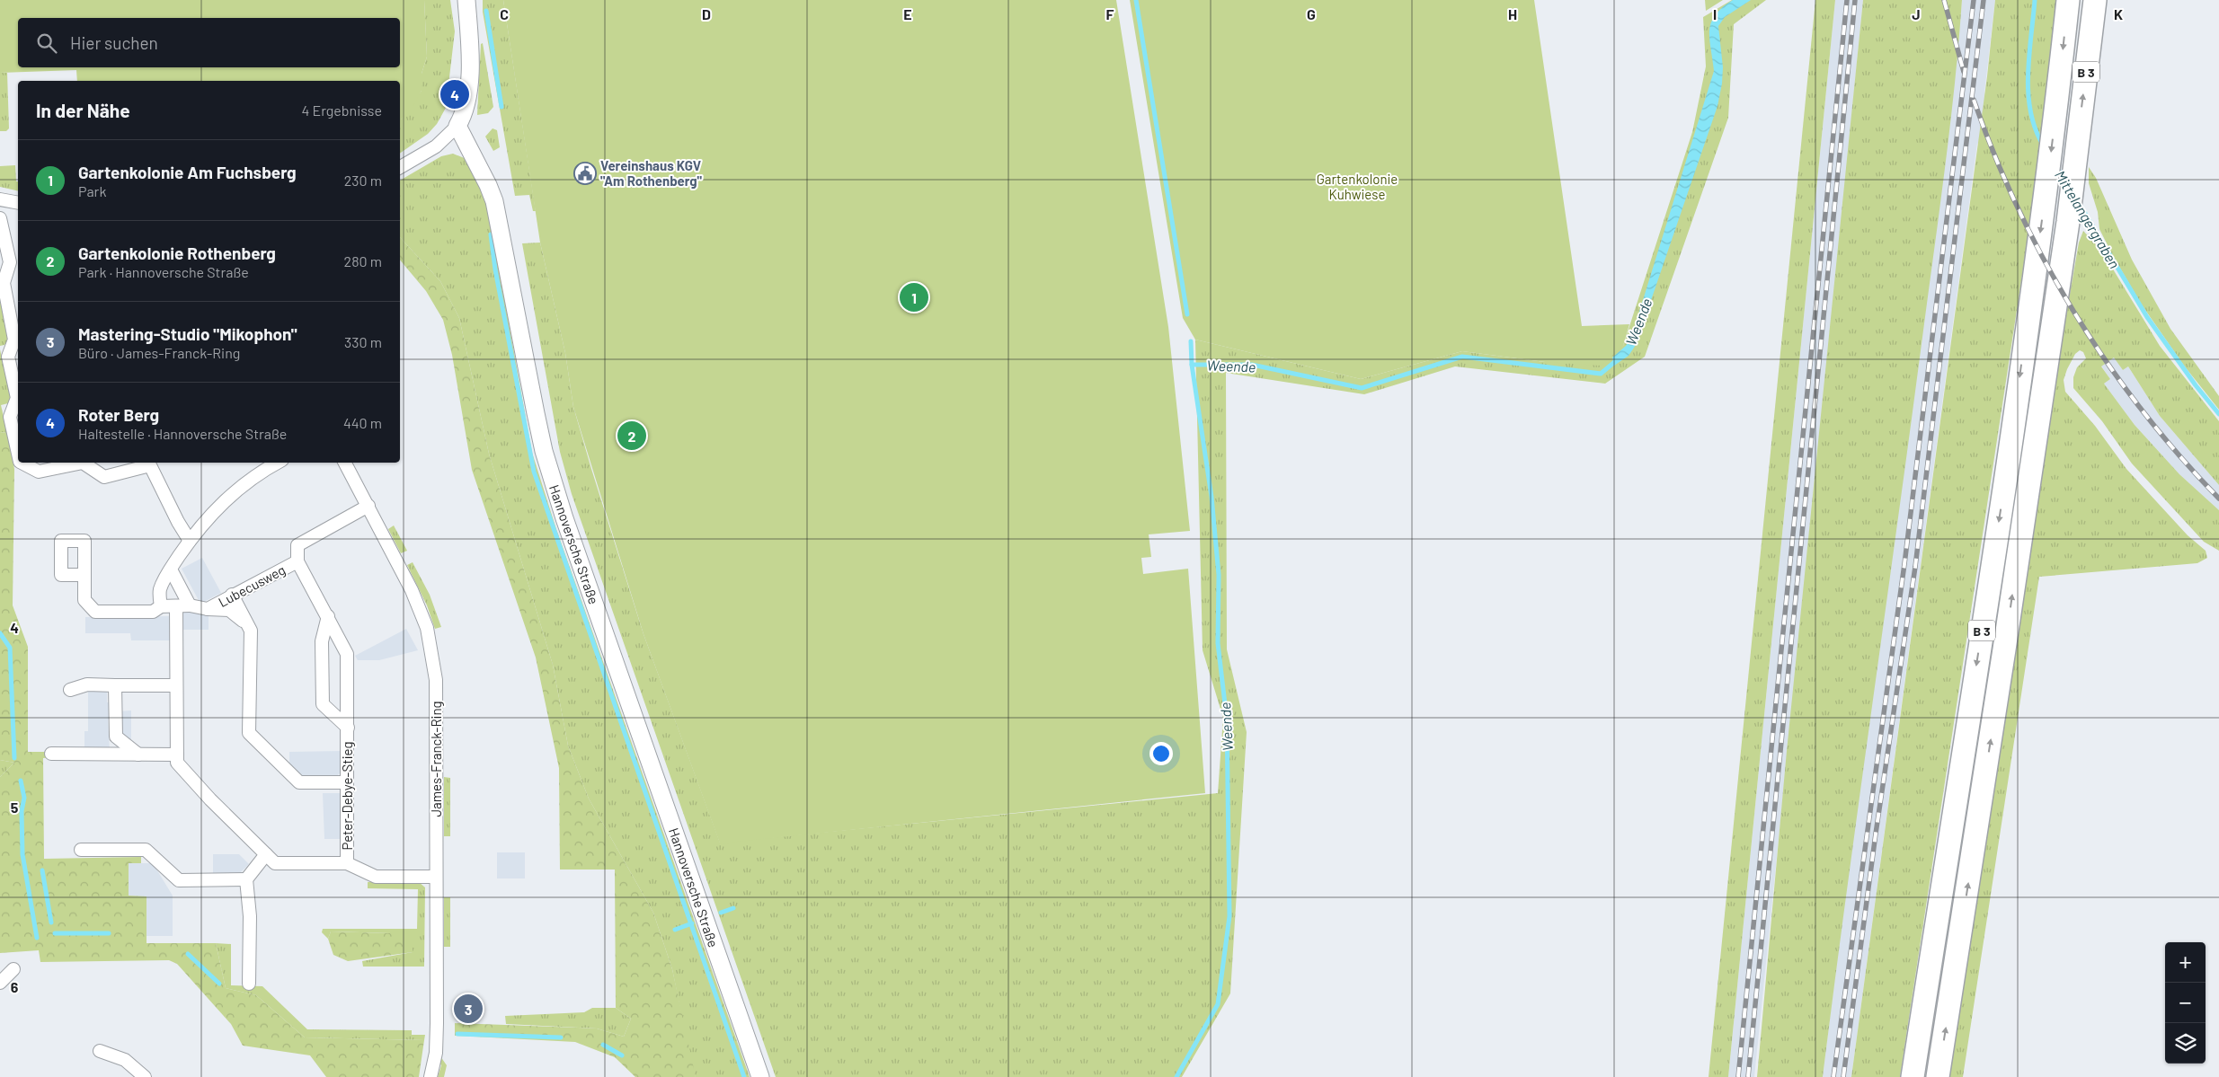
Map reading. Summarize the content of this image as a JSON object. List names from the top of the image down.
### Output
{
  "streets": {
    "highway": ["B 3"],
    "street": [
      "Hannoversche Straße",
      "Lubecusweg",
      "James-Franck-Ring",
      "Peter-Debye-Stieg"
    ]
  },
  "crossings": [
    ["Lubecusweg", "James-Franck-Ring"],
    ["Lubecusweg", "Peter-Debye-Stieg"]
  ],
  "water": ["Mittelangergraben", "Weende"],
  "parks": ["Gartenkolonie Kuhwiese"],
  "places": {
    "public building": ["Vereinshaus KGV \"Am Rothenberg\""]
  },
  "page": {
    "search": "Hier suchen",
    "pins": [
      "4",
      "1",
      "2",
      "3"
    ],
    "heading": ["In der Nähe", "4 Ergebnisse"],
    "list": [
      {
        "mark": "1",
        "name": "Gartenkolonie Am Fuchsberg",
        "note": "Park",
        "value": "230 m"
      },
      {
        "mark": "2",
        "name": "Gartenkolonie Rothenberg",
        "note": "Park · Hannoversche Straße",
        "value": "280 m"
      },
      {
        "mark": "3",
        "name": "Mastering-Studio \"Mikophon\"",
        "note": "Büro · James-Franck-Ring",
        "value": "330 m"
      },
      {
        "mark": "4",
        "name": "Roter Berg",
        "note": "Haltestelle · Hannoversche Straße",
        "value": "440 m"
      }
    ],
    "map_buttons": ["+", "−"]
  },
  "grid": {
    "columns": [
      "C",
      "D",
      "E",
      "F",
      "G",
      "H",
      "I",
      "J",
      "K"
    ],
    "rows": ["4", "5", "6"]
  }
}
